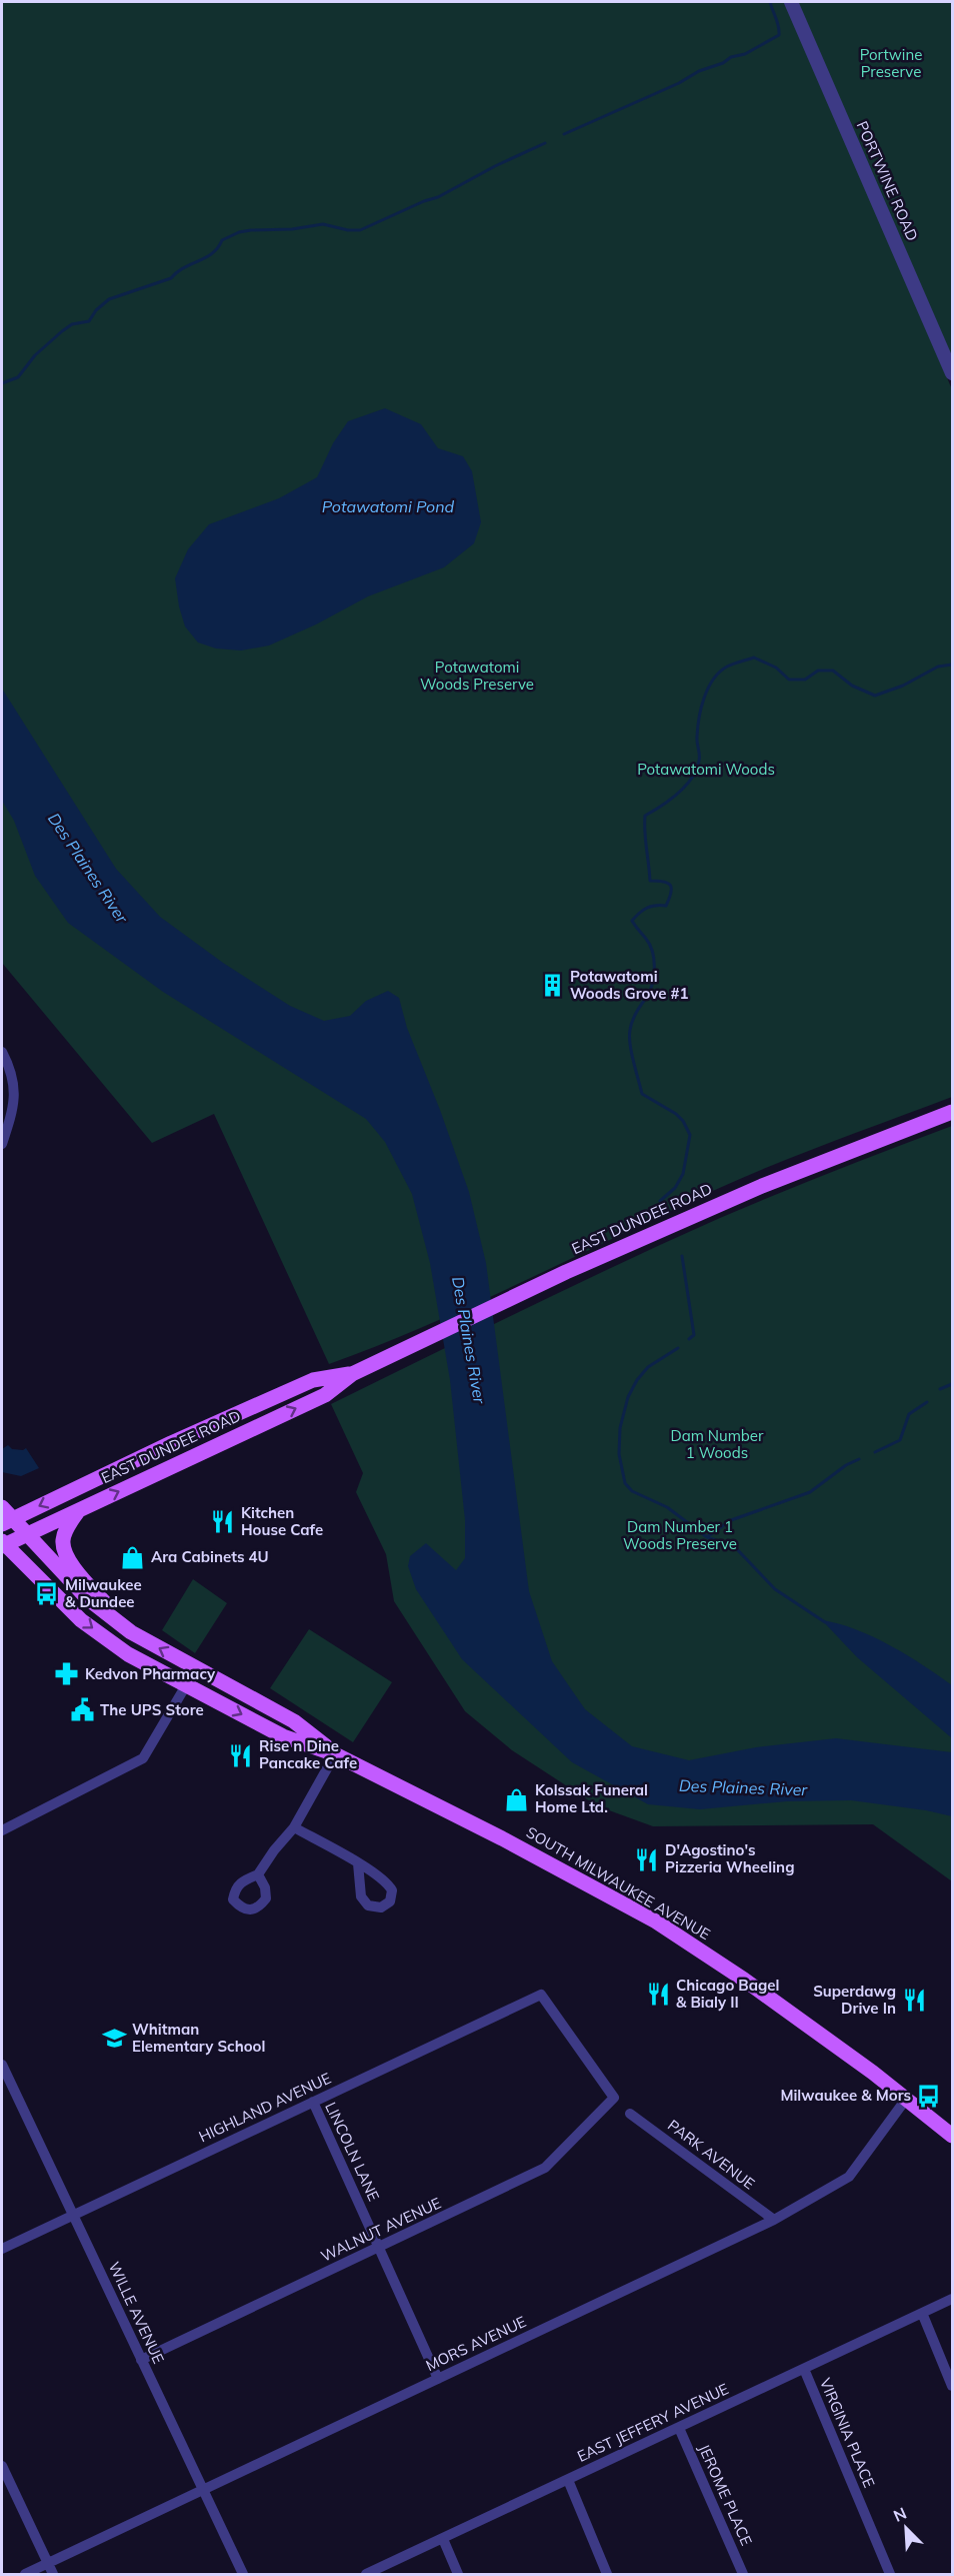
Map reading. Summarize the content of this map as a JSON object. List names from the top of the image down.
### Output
{
  "streets": {
    "main road": ["EAST DUNDEE ROAD", "SOUTH MILWAUKEE AVENUE"],
    "street": [
      "PORTWINE ROAD",
      "HIGHLAND AVENUE",
      "LINCOLN LANE",
      "PARK AVENUE",
      "WALNUT AVENUE",
      "WILLE AVENUE",
      "MORS AVENUE",
      "EAST JEFFERY AVENUE",
      "VIRGINIA PLACE",
      "JEROME PLACE"
    ]
  },
  "crossings": [
    ["EAST DUNDEE ROAD", "SOUTH MILWAUKEE AVENUE"],
    ["SOUTH MILWAUKEE AVENUE", "MORS AVENUE"],
    ["HIGHLAND AVENUE", "LINCOLN LANE"],
    ["HIGHLAND AVENUE", "WALNUT AVENUE"],
    ["HIGHLAND AVENUE", "WILLE AVENUE"],
    ["LINCOLN LANE", "WALNUT AVENUE"],
    ["LINCOLN LANE", "MORS AVENUE"],
    ["PARK AVENUE", "MORS AVENUE"],
    ["WALNUT AVENUE", "WILLE AVENUE"],
    ["WILLE AVENUE", "MORS AVENUE"],
    ["EAST JEFFERY AVENUE", "VIRGINIA PLACE"],
    ["EAST JEFFERY AVENUE", "JEROME PLACE"]
  ],
  "water": ["Potawatomi Pond", "Des Plaines River"],
  "parks": [
    "Portwine Preserve",
    "Potawatomi Woods Preserve",
    "Potawatomi Woods",
    "Dam Number 1 Woods",
    "Dam Number 1 Woods Preserve"
  ],
  "places": {
    "building": ["Potawatomi Woods Grove #1"],
    "restaurant": [
      "Kitchen House Cafe",
      "Rise n Dine Pancake Cafe",
      "D'Agostino's Pizzeria Wheeling",
      "Chicago Bagel & Bialy II",
      "Superdawg Drive In"
    ],
    "shop": ["Ara Cabinets 4U", "Kolssak Funeral Home Ltd."],
    "bus stop": ["Milwaukee & Dundee", "Milwaukee & Mors"],
    "pharmacy": ["Kedvon Pharmacy"],
    "public building": ["The UPS Store"],
    "school or university": ["Whitman Elementary School"]
  },
  "north": "top left"
}
